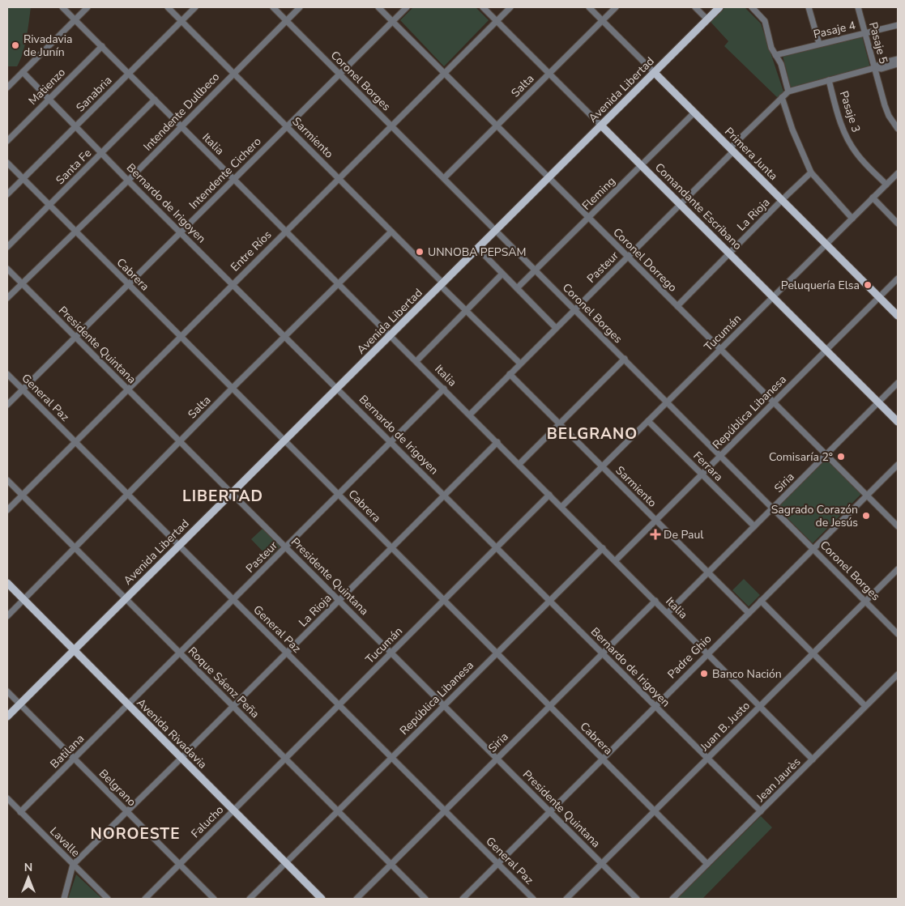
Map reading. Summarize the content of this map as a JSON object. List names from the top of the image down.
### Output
{
  "streets": {
    "main road": [
      "Avenida Libertad",
      "Primera Junta",
      "Comandante Escribano",
      "Avenida Rivadavia"
    ],
    "street": [
      "Pasaje 4",
      "Pasaje 5",
      "Coronel Borges",
      "Salta",
      "Matienzo",
      "Sanabria",
      "Intendente Dullbeco",
      "Pasaje 3",
      "Sarmiento",
      "Italia",
      "Santa Fe",
      "Intendente Cichero",
      "Fleming",
      "Bernardo de Irigoyen",
      "La Rioja",
      "Entre Ríos",
      "Coronel Dorrego",
      "Pasteur",
      "Cabrera",
      "Tucumán",
      "Presidente Quintana",
      "General Paz",
      "República Libanesa",
      "Ferrara",
      "Siria",
      "Padre Ghio",
      "Roque Sáenz Peña",
      "Juan B. Justo",
      "Batilana",
      "Jean Jaurès",
      "Belgrano",
      "Falucho",
      "Lavalle"
    ]
  },
  "crossings": [
    ["Pasaje 4", "Pasaje 5"],
    ["Coronel Borges", "Salta"],
    ["Coronel Borges", "Avenida Libertad"],
    ["Coronel Borges", "Intendente Dullbeco"],
    ["Coronel Borges", "Intendente Cichero"],
    ["Coronel Borges", "Fleming"],
    ["Coronel Borges", "Entre Ríos"],
    ["Coronel Borges", "Pasteur"],
    ["Coronel Borges", "Tucumán"],
    ["Coronel Borges", "República Libanesa"],
    ["Coronel Borges", "Siria"],
    ["Coronel Borges", "Padre Ghio"],
    ["Coronel Borges", "Juan B. Justo"],
    ["Salta", "Sarmiento"],
    ["Salta", "Italia"],
    ["Salta", "Primera Junta"],
    ["Salta", "Bernardo de Irigoyen"],
    ["Salta", "Comandante Escribano"],
    ["Salta", "Coronel Dorrego"],
    ["Salta", "Cabrera"],
    ["Salta", "Presidente Quintana"],
    ["Salta", "General Paz"],
    ["Salta", "Roque Sáenz Peña"],
    ["Salta", "Avenida Rivadavia"],
    ["Matienzo", "Italia"],
    ["Matienzo", "Bernardo de Irigoyen"],
    ["Avenida Libertad", "Sarmiento"],
    ["Avenida Libertad", "Italia"],
    ["Avenida Libertad", "Primera Junta"],
    ["Avenida Libertad", "Bernardo de Irigoyen"],
    ["Avenida Libertad", "Comandante Escribano"],
    ["Avenida Libertad", "Coronel Dorrego"],
    ["Avenida Libertad", "Cabrera"],
    ["Avenida Libertad", "Presidente Quintana"],
    ["Avenida Libertad", "General Paz"],
    ["Avenida Libertad", "Roque Sáenz Peña"],
    ["Avenida Libertad", "Avenida Rivadavia"],
    ["Avenida Libertad", "Belgrano"],
    ["Sanabria", "Sarmiento"],
    ["Sanabria", "Italia"],
    ["Sanabria", "Bernardo de Irigoyen"],
    ["Sanabria", "Cabrera"],
    ["Intendente Dullbeco", "Sarmiento"],
    ["Intendente Dullbeco", "Italia"],
    ["Intendente Dullbeco", "Bernardo de Irigoyen"],
    ["Intendente Dullbeco", "Cabrera"],
    ["Intendente Dullbeco", "Presidente Quintana"],
    ["Pasaje 3", "Tucumán"],
    ["Sarmiento", "Intendente Cichero"],
    ["Sarmiento", "Entre Ríos"],
    ["Sarmiento", "Pasteur"],
    ["Sarmiento", "Tucumán"],
    ["Sarmiento", "República Libanesa"],
    ["Sarmiento", "Siria"],
    ["Sarmiento", "Padre Ghio"],
    ["Italia", "Santa Fe"],
    ["Italia", "Intendente Cichero"],
    ["Italia", "La Rioja"],
    ["Italia", "Entre Ríos"],
    ["Italia", "Pasteur"],
    ["Italia", "Tucumán"],
    ["Italia", "República Libanesa"],
    ["Italia", "Siria"],
    ["Italia", "Padre Ghio"],
    ["Italia", "Juan B. Justo"],
    ["Italia", "Jean Jaurès"],
    ["Primera Junta", "Fleming"],
    ["Primera Junta", "La Rioja"],
    ["Primera Junta", "Pasteur"],
    ["Primera Junta", "Tucumán"],
    ["Primera Junta", "República Libanesa"],
    ["Santa Fe", "Bernardo de Irigoyen"],
    ["Santa Fe", "Cabrera"],
    ["Intendente Cichero", "Bernardo de Irigoyen"],
    ["Intendente Cichero", "Coronel Dorrego"],
    ["Intendente Cichero", "Cabrera"],
    ["Intendente Cichero", "Presidente Quintana"],
    ["Intendente Cichero", "General Paz"],
    ["Fleming", "Comandante Escribano"],
    ["Fleming", "Coronel Dorrego"],
    ["Bernardo de Irigoyen", "La Rioja"],
    ["Bernardo de Irigoyen", "Entre Ríos"],
    ["Bernardo de Irigoyen", "Pasteur"],
    ["Bernardo de Irigoyen", "Tucumán"],
    ["Bernardo de Irigoyen", "República Libanesa"],
    ["Bernardo de Irigoyen", "Siria"],
    ["Bernardo de Irigoyen", "Padre Ghio"],
    ["Bernardo de Irigoyen", "Juan B. Justo"],
    ["Bernardo de Irigoyen", "Jean Jaurès"],
    ["Comandante Escribano", "La Rioja"],
    ["Comandante Escribano", "Entre Ríos"],
    ["Comandante Escribano", "Pasteur"],
    ["Comandante Escribano", "Tucumán"],
    ["Comandante Escribano", "República Libanesa"],
    ["Comandante Escribano", "Siria"],
    ["La Rioja", "Coronel Dorrego"],
    ["La Rioja", "Cabrera"],
    ["La Rioja", "Presidente Quintana"],
    ["La Rioja", "General Paz"],
    ["La Rioja", "Roque Sáenz Peña"],
    ["La Rioja", "Avenida Rivadavia"],
    ["La Rioja", "Belgrano"],
    ["La Rioja", "Lavalle"],
    ["Entre Ríos", "Coronel Dorrego"],
    ["Entre Ríos", "Cabrera"],
    ["Entre Ríos", "Presidente Quintana"],
    ["Entre Ríos", "General Paz"],
    ["Entre Ríos", "Roque Sáenz Peña"],
    ["Coronel Dorrego", "Pasteur"],
    ["Coronel Dorrego", "Tucumán"],
    ["Coronel Dorrego", "República Libanesa"],
    ["Coronel Dorrego", "Siria"],
    ["Coronel Dorrego", "Padre Ghio"],
    ["Pasteur", "Cabrera"],
    ["Pasteur", "Presidente Quintana"],
    ["Pasteur", "General Paz"],
    ["Pasteur", "Roque Sáenz Peña"],
    ["Pasteur", "Avenida Rivadavia"],
    ["Pasteur", "Batilana"],
    ["Cabrera", "Tucumán"],
    ["Cabrera", "República Libanesa"],
    ["Cabrera", "Siria"],
    ["Cabrera", "Padre Ghio"],
    ["Cabrera", "Juan B. Justo"],
    ["Cabrera", "Jean Jaurès"],
    ["Tucumán", "Presidente Quintana"],
    ["Tucumán", "General Paz"],
    ["Tucumán", "Ferrara"],
    ["Tucumán", "Roque Sáenz Peña"],
    ["Tucumán", "Avenida Rivadavia"],
    ["Tucumán", "Falucho"],
    ["Presidente Quintana", "República Libanesa"],
    ["Presidente Quintana", "Siria"],
    ["Presidente Quintana", "Padre Ghio"],
    ["Presidente Quintana", "Juan B. Justo"],
    ["General Paz", "República Libanesa"],
    ["General Paz", "Siria"],
    ["General Paz", "Padre Ghio"],
    ["República Libanesa", "Ferrara"],
    ["República Libanesa", "Roque Sáenz Peña"],
    ["República Libanesa", "Avenida Rivadavia"],
    ["Ferrara", "Siria"],
    ["Siria", "Roque Sáenz Peña"],
    ["Avenida Rivadavia", "Batilana"],
    ["Avenida Rivadavia", "Falucho"],
    ["Batilana", "Belgrano"],
    ["Batilana", "Lavalle"],
    ["Belgrano", "Falucho"]
  ],
  "districts": ["BELGRANO", "LIBERTAD", "NOROESTE"],
  "places": {
    "other": [
      "Rivadavia de Junín",
      "UNNOBA PEPSAM",
      "Peluquería Elsa",
      "Comisaría 2°",
      "Sagrado Corazón de Jesús",
      "Banco Nación"
    ],
    "health": ["De Paul"]
  },
  "north": "top"
}
